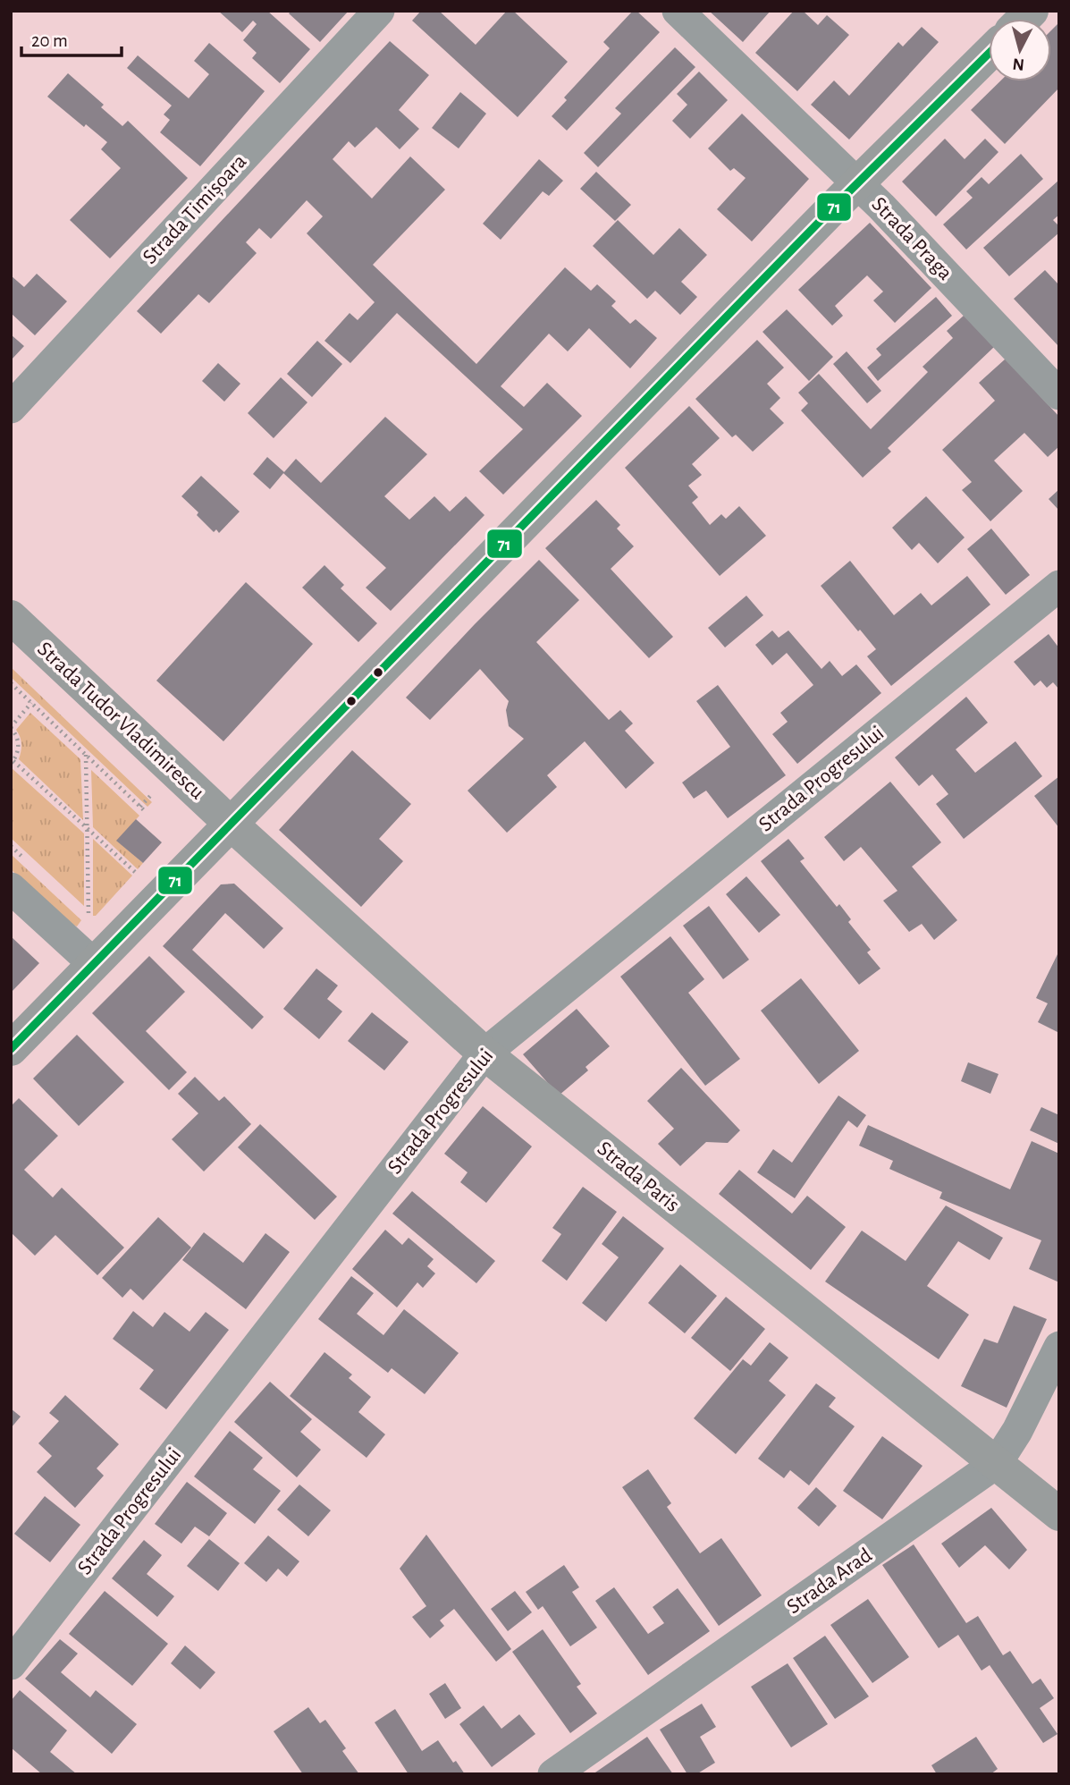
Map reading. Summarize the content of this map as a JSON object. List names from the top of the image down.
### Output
{
  "streets": {
    "street": [
      "Strada Timișoara",
      "Strada Praga",
      "Strada Tudor Vladimirescu",
      "Strada Progresului",
      "Strada Paris",
      "Strada Arad"
    ]
  },
  "crossings": [
    ["Strada Tudor Vladimirescu", "Strada Paris"],
    ["Strada Progresului", "Strada Paris"],
    ["Strada Paris", "Strada Arad"]
  ],
  "lines": ["transit line 71"],
  "scale_bar": "20 m",
  "north": "bottom"
}
